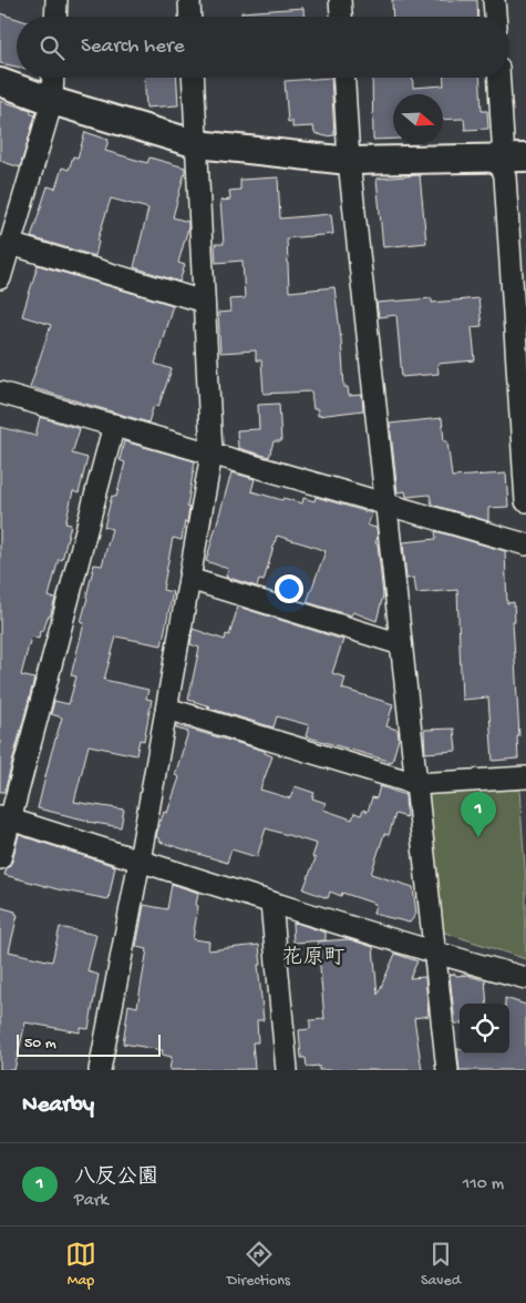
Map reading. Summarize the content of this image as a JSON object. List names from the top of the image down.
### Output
{
  "districts": ["花原町"],
  "scale_bar": "50 m",
  "north": "right",
  "page": {
    "search": "Search here",
    "pins": "1",
    "scale": "50 m",
    "heading": "Nearby",
    "list": [
      {
        "mark": "1",
        "name": "八反公園",
        "note": "Park",
        "value": "110 m"
      }
    ],
    "nav": ["Map", "Directions", "Saved"]
  }
}
